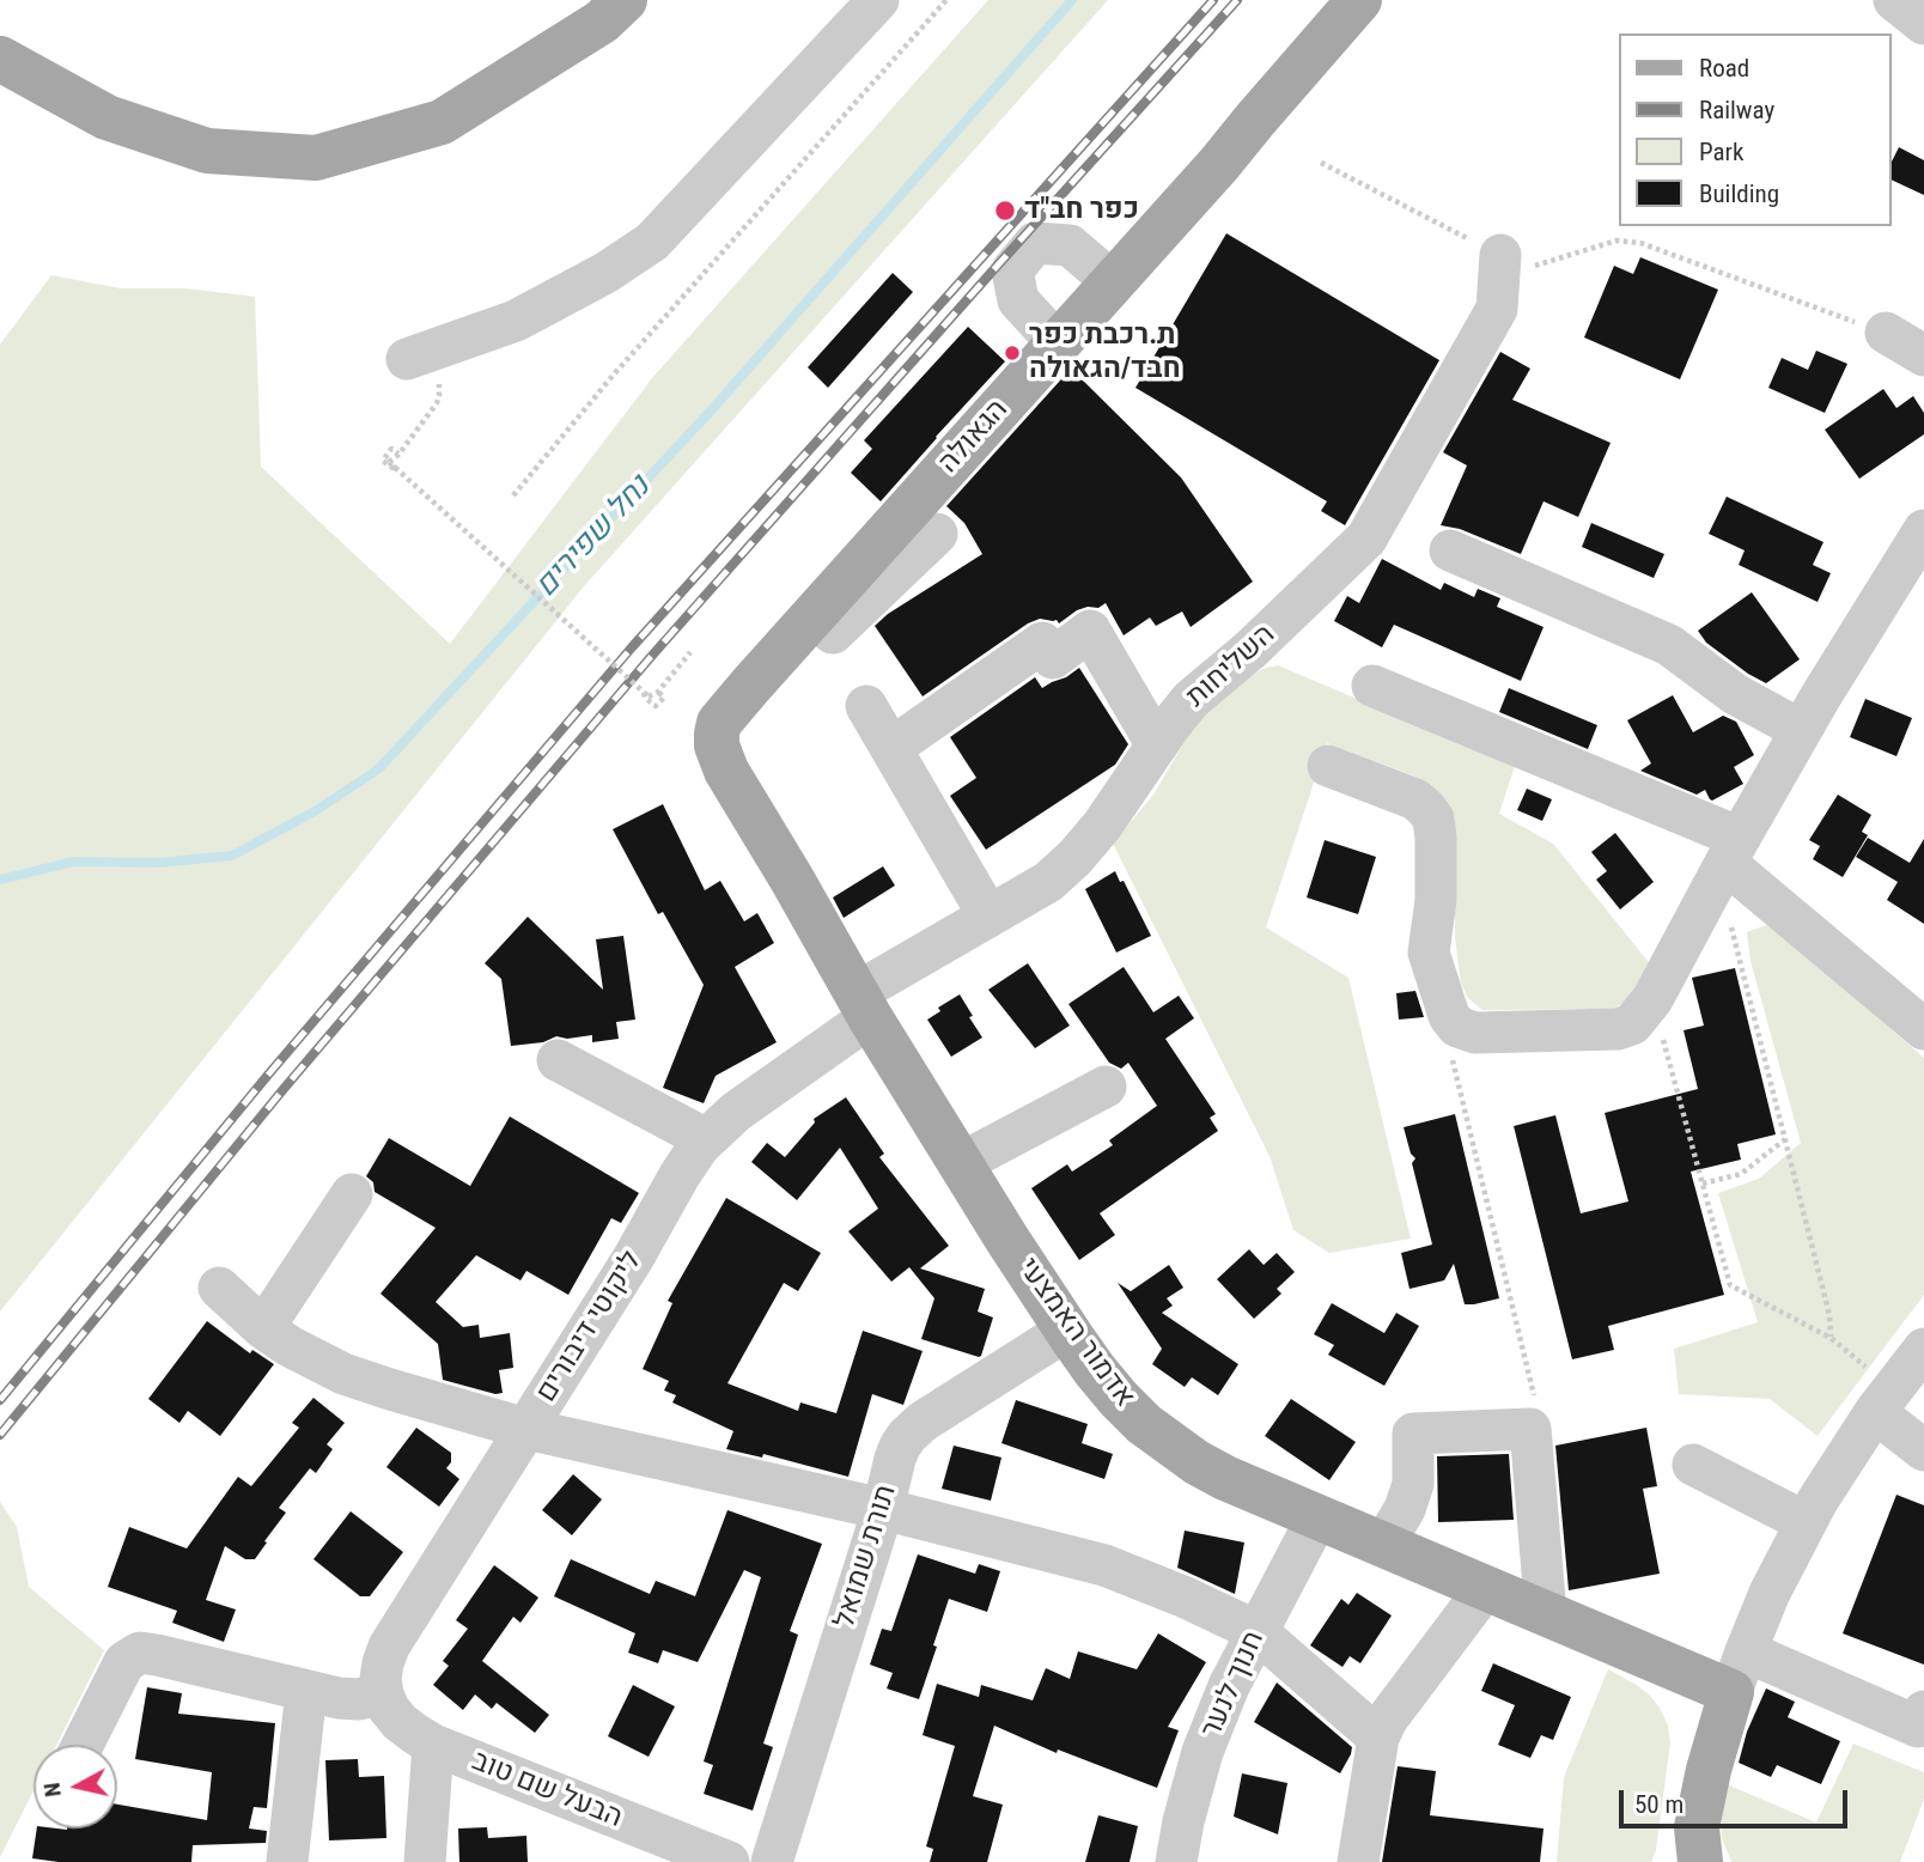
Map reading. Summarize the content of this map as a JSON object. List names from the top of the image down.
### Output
{
  "streets": {
    "main road": ["הגאולה", "אדמור האמצעי"],
    "street": [
      "השליחות",
      "ליקוטי דיבורים",
      "תורת שמואל",
      "חנוך לנער",
      "הבעל שם טוב"
    ]
  },
  "crossings": [
    ["הגאולה", "אדמור האמצעי"],
    ["השליחות", "ליקוטי דיבורים"],
    ["השליחות", "אדמור האמצעי"],
    ["ליקוטי דיבורים", "אדמור האמצעי"],
    ["ליקוטי דיבורים", "הבעל שם טוב"],
    ["אדמור האמצעי", "תורת שמואל"],
    ["אדמור האמצעי", "חנוך לנער"]
  ],
  "water": ["נחל שפירים"],
  "places": ["כפר חב\"ד", "ת.רכבת כפר חבד/הגאולה"],
  "legend": [
    "Road",
    "Railway",
    "Park",
    "Building"
  ],
  "scale_bar": "50 m",
  "north": "left"
}
